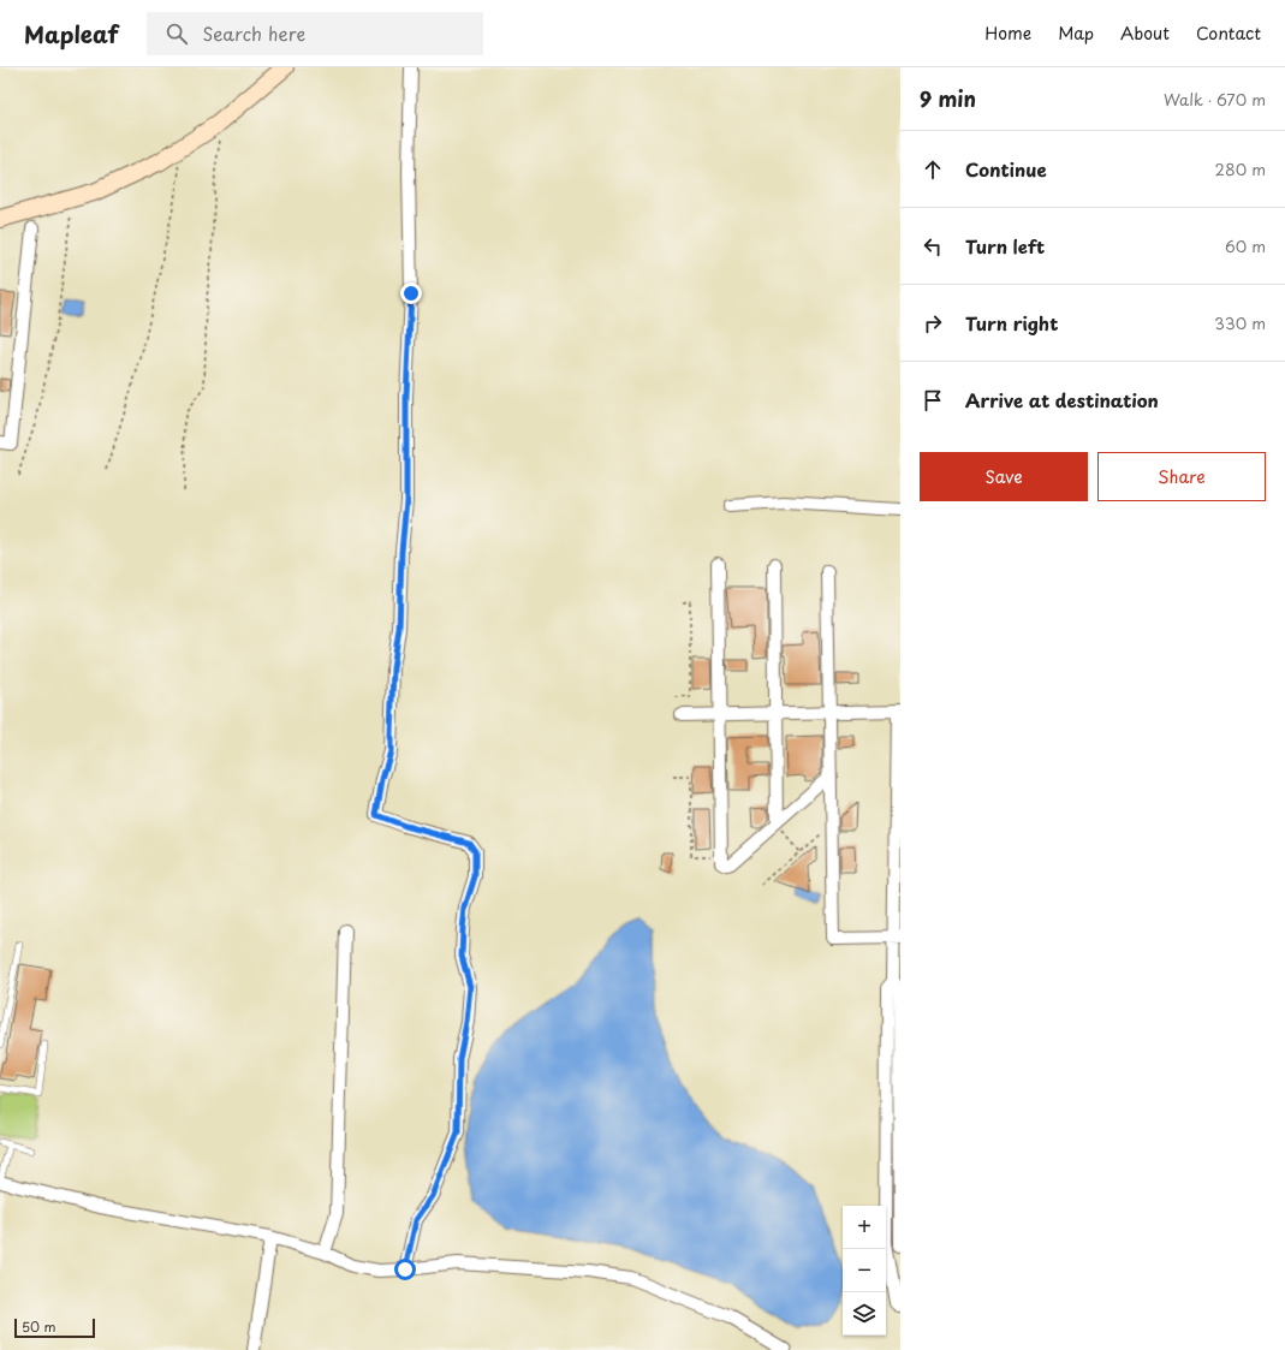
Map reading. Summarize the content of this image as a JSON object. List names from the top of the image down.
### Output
{
  "scale_bar": "50 m",
  "page": {
    "header": "Mapleaf",
    "search": "Search here",
    "nav": [
      "Home",
      "Map",
      "About",
      "Contact"
    ],
    "heading": ["9 min", "Walk · 670 m"],
    "list": [
      ["Continue", "280 m"],
      ["Turn left", "60 m"],
      ["Turn right", "330 m"],
      "Arrive at destination"
    ],
    "buttons": ["Save", "Share"],
    "map_buttons": ["+", "−"],
    "scale": "50 m"
  }
}
